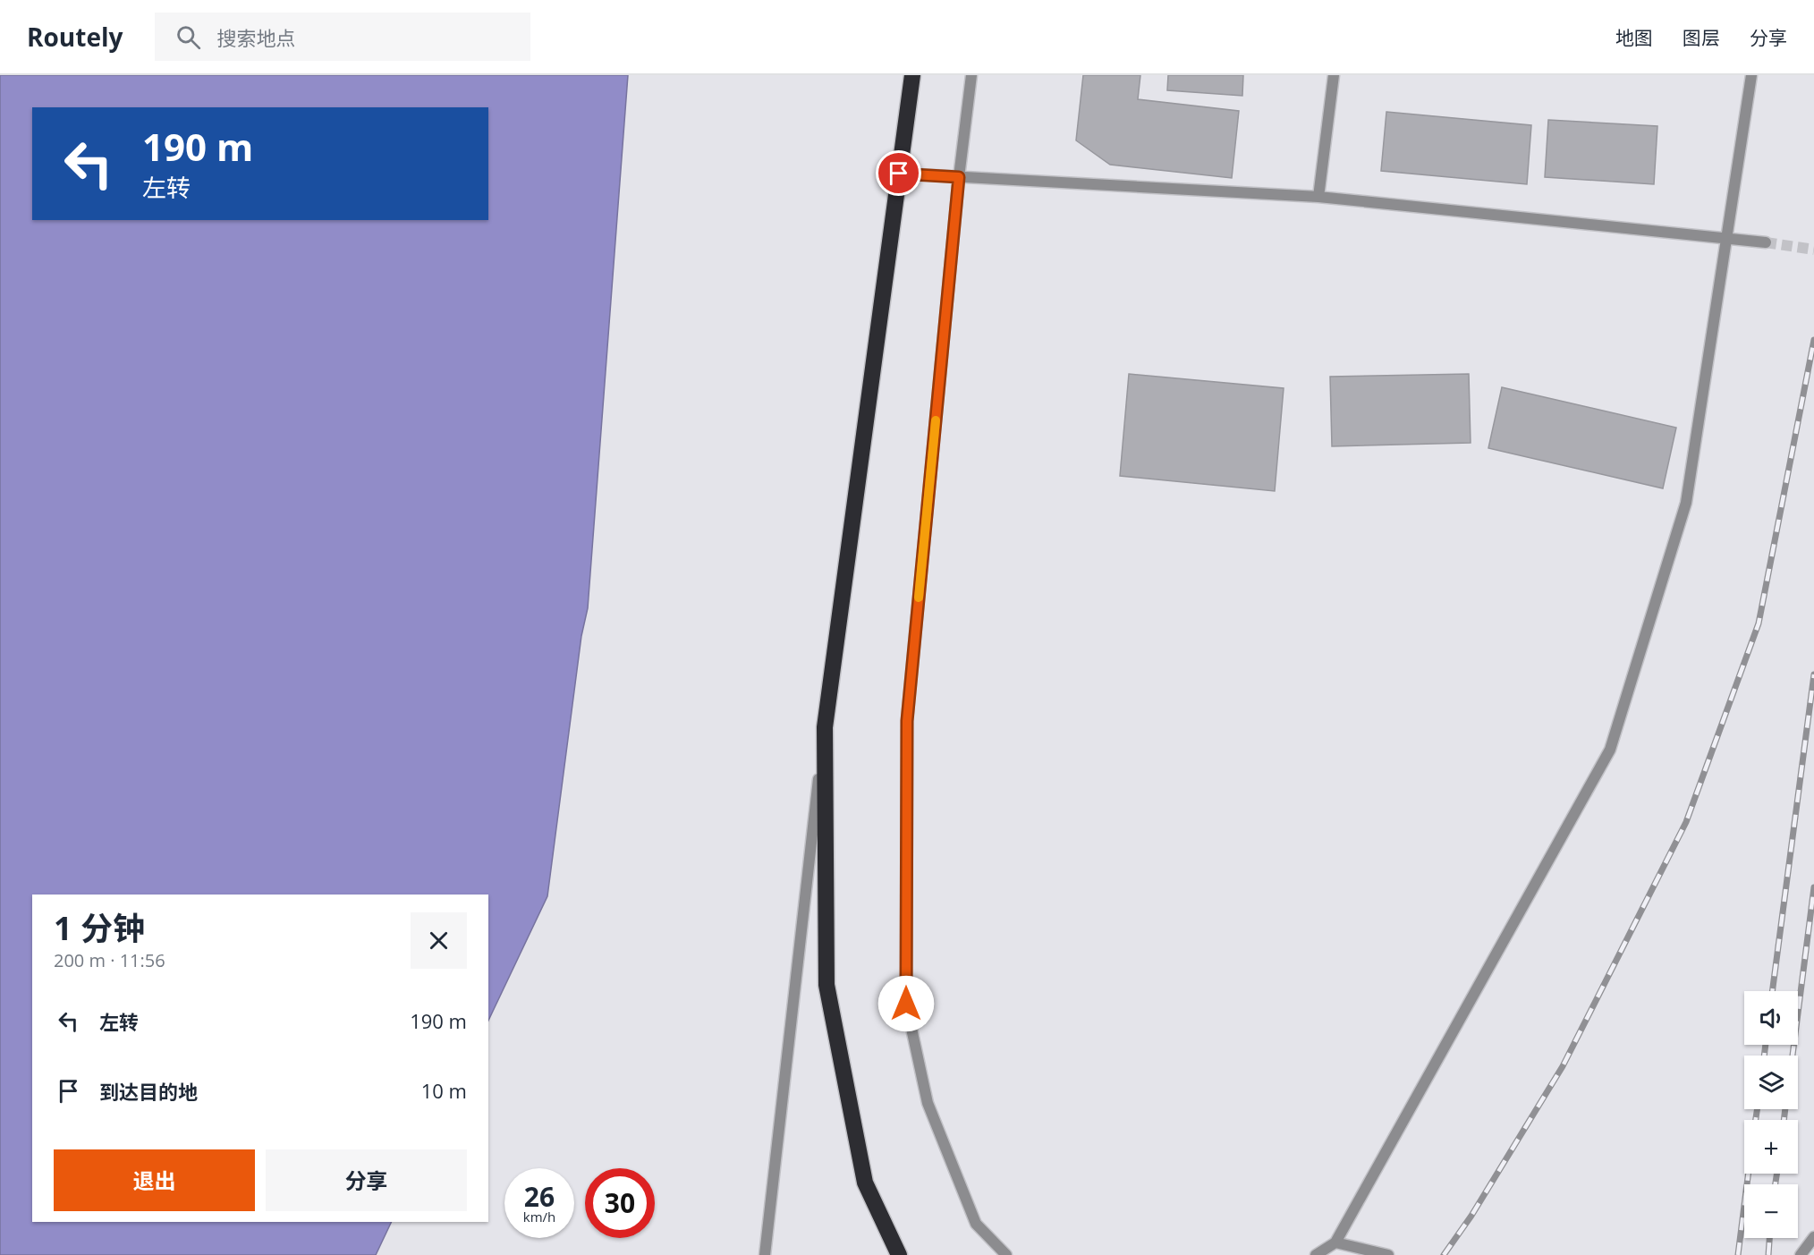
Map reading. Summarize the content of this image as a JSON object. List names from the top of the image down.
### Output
{
  "page": {
    "header": "Routely",
    "search": "搜索地点",
    "nav": ["地图", "图层", "分享"],
    "turn": ["190 m", "左转"],
    "heading": ["1 分钟", "200 m · 11:56"],
    "list": [
      {
        "name": "左转",
        "value": "190 m"
      },
      {
        "name": "到达目的地",
        "value": "10 m"
      }
    ],
    "map_buttons": ["+", "−"],
    "buttons": ["退出", "分享"],
    "speed": "26 km/h",
    "limit": "30"
  }
}
